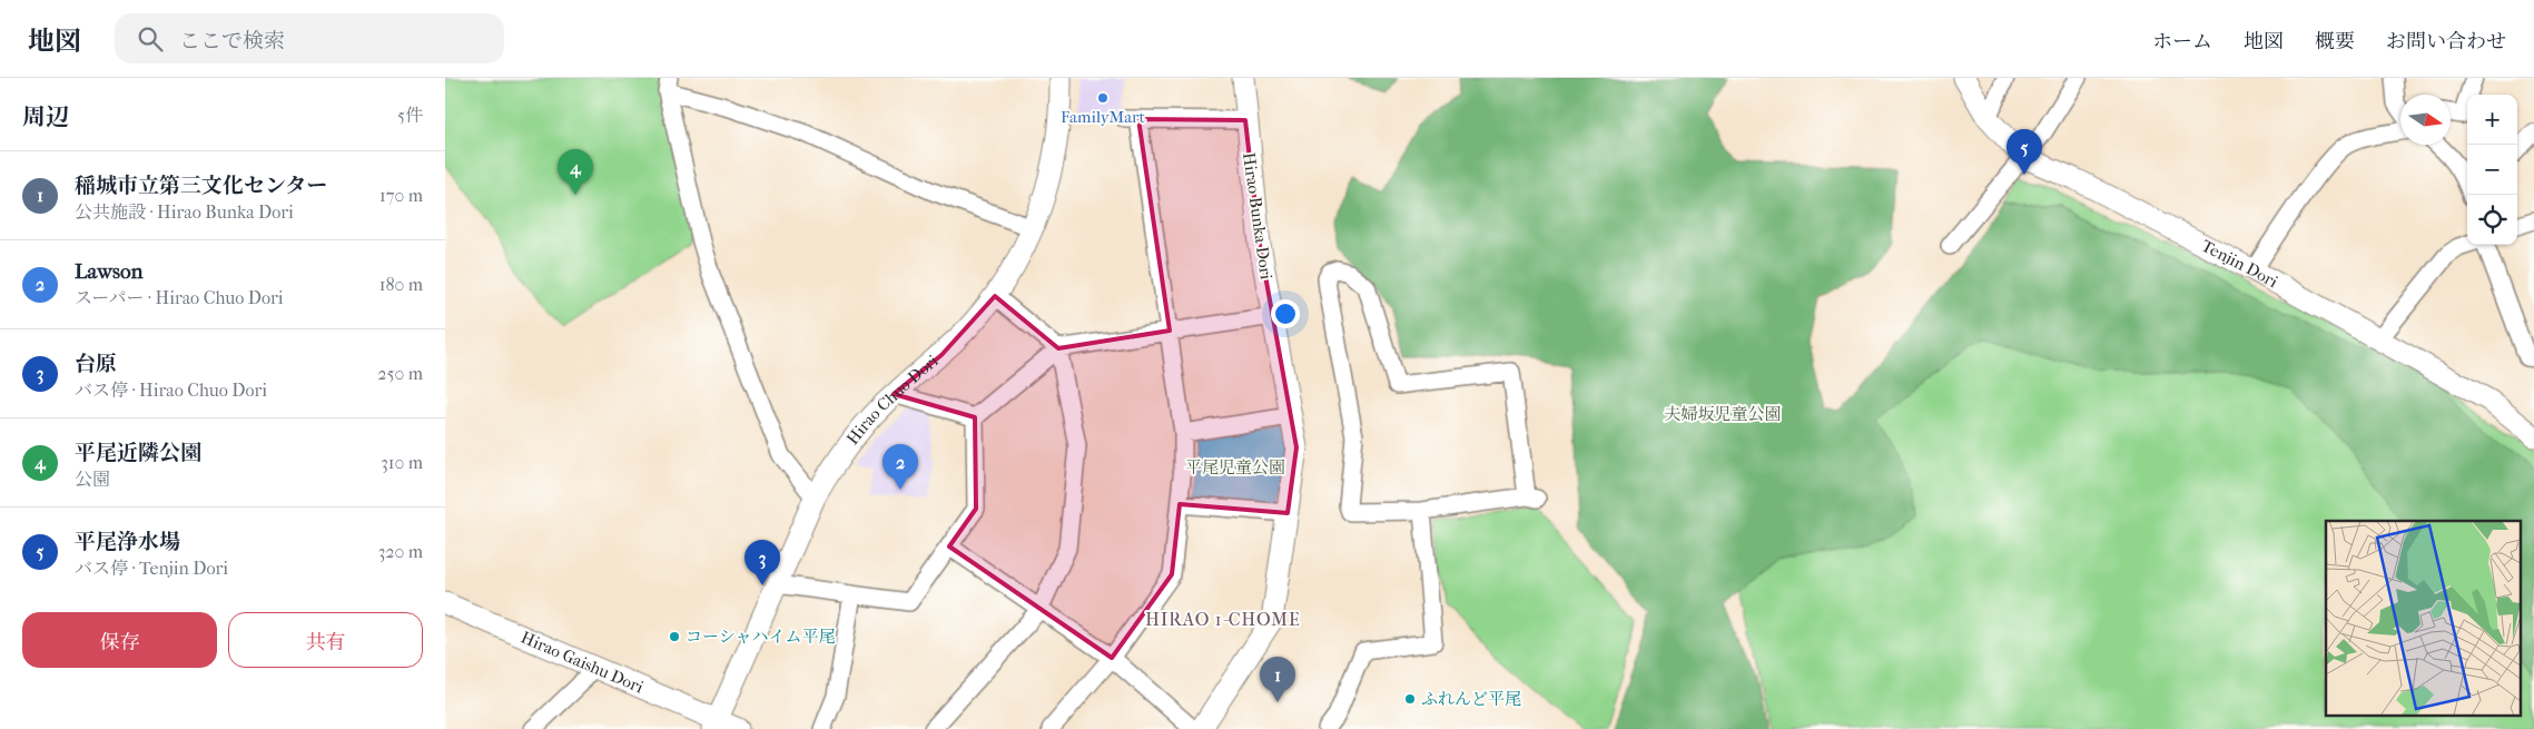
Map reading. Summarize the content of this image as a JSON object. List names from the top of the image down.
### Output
{
  "streets": {
    "street": [
      "Hirao Bunka Dori",
      "Tenjin Dori",
      "Hirao Chuo Dori",
      "Hirao Gaishu Dori"
    ]
  },
  "crossings": [
    ["Hirao Chuo Dori", "Hirao Gaishu Dori"]
  ],
  "districts": ["HIRAO 1-CHOME"],
  "parks": ["夫婦坂児童公園", "平尾児童公園"],
  "places": ["FamilyMart", "コーシャハイム平尾", "ふれんど平尾"],
  "north": "right",
  "page": {
    "header": "地図",
    "search": "ここで検索",
    "nav": [
      "ホーム",
      "地図",
      "概要",
      "お問い合わせ"
    ],
    "heading": ["周辺", "5件"],
    "map_buttons": ["+", "−"],
    "pins": [
      "5",
      "4",
      "2",
      "3",
      "1"
    ],
    "list": [
      {
        "mark": "1",
        "name": "稲城市立第三文化センター",
        "note": "公共施設 · Hirao Bunka Dori",
        "value": "170 m"
      },
      {
        "mark": "2",
        "name": "Lawson",
        "note": "スーパー · Hirao Chuo Dori",
        "value": "180 m"
      },
      {
        "mark": "3",
        "name": "台原",
        "note": "バス停 · Hirao Chuo Dori",
        "value": "250 m"
      },
      {
        "mark": "4",
        "name": "平尾近隣公園",
        "note": "公園",
        "value": "310 m"
      },
      {
        "mark": "5",
        "name": "平尾浄水場",
        "note": "バス停 · Tenjin Dori",
        "value": "320 m"
      }
    ],
    "buttons": ["保存", "共有"]
  }
}
